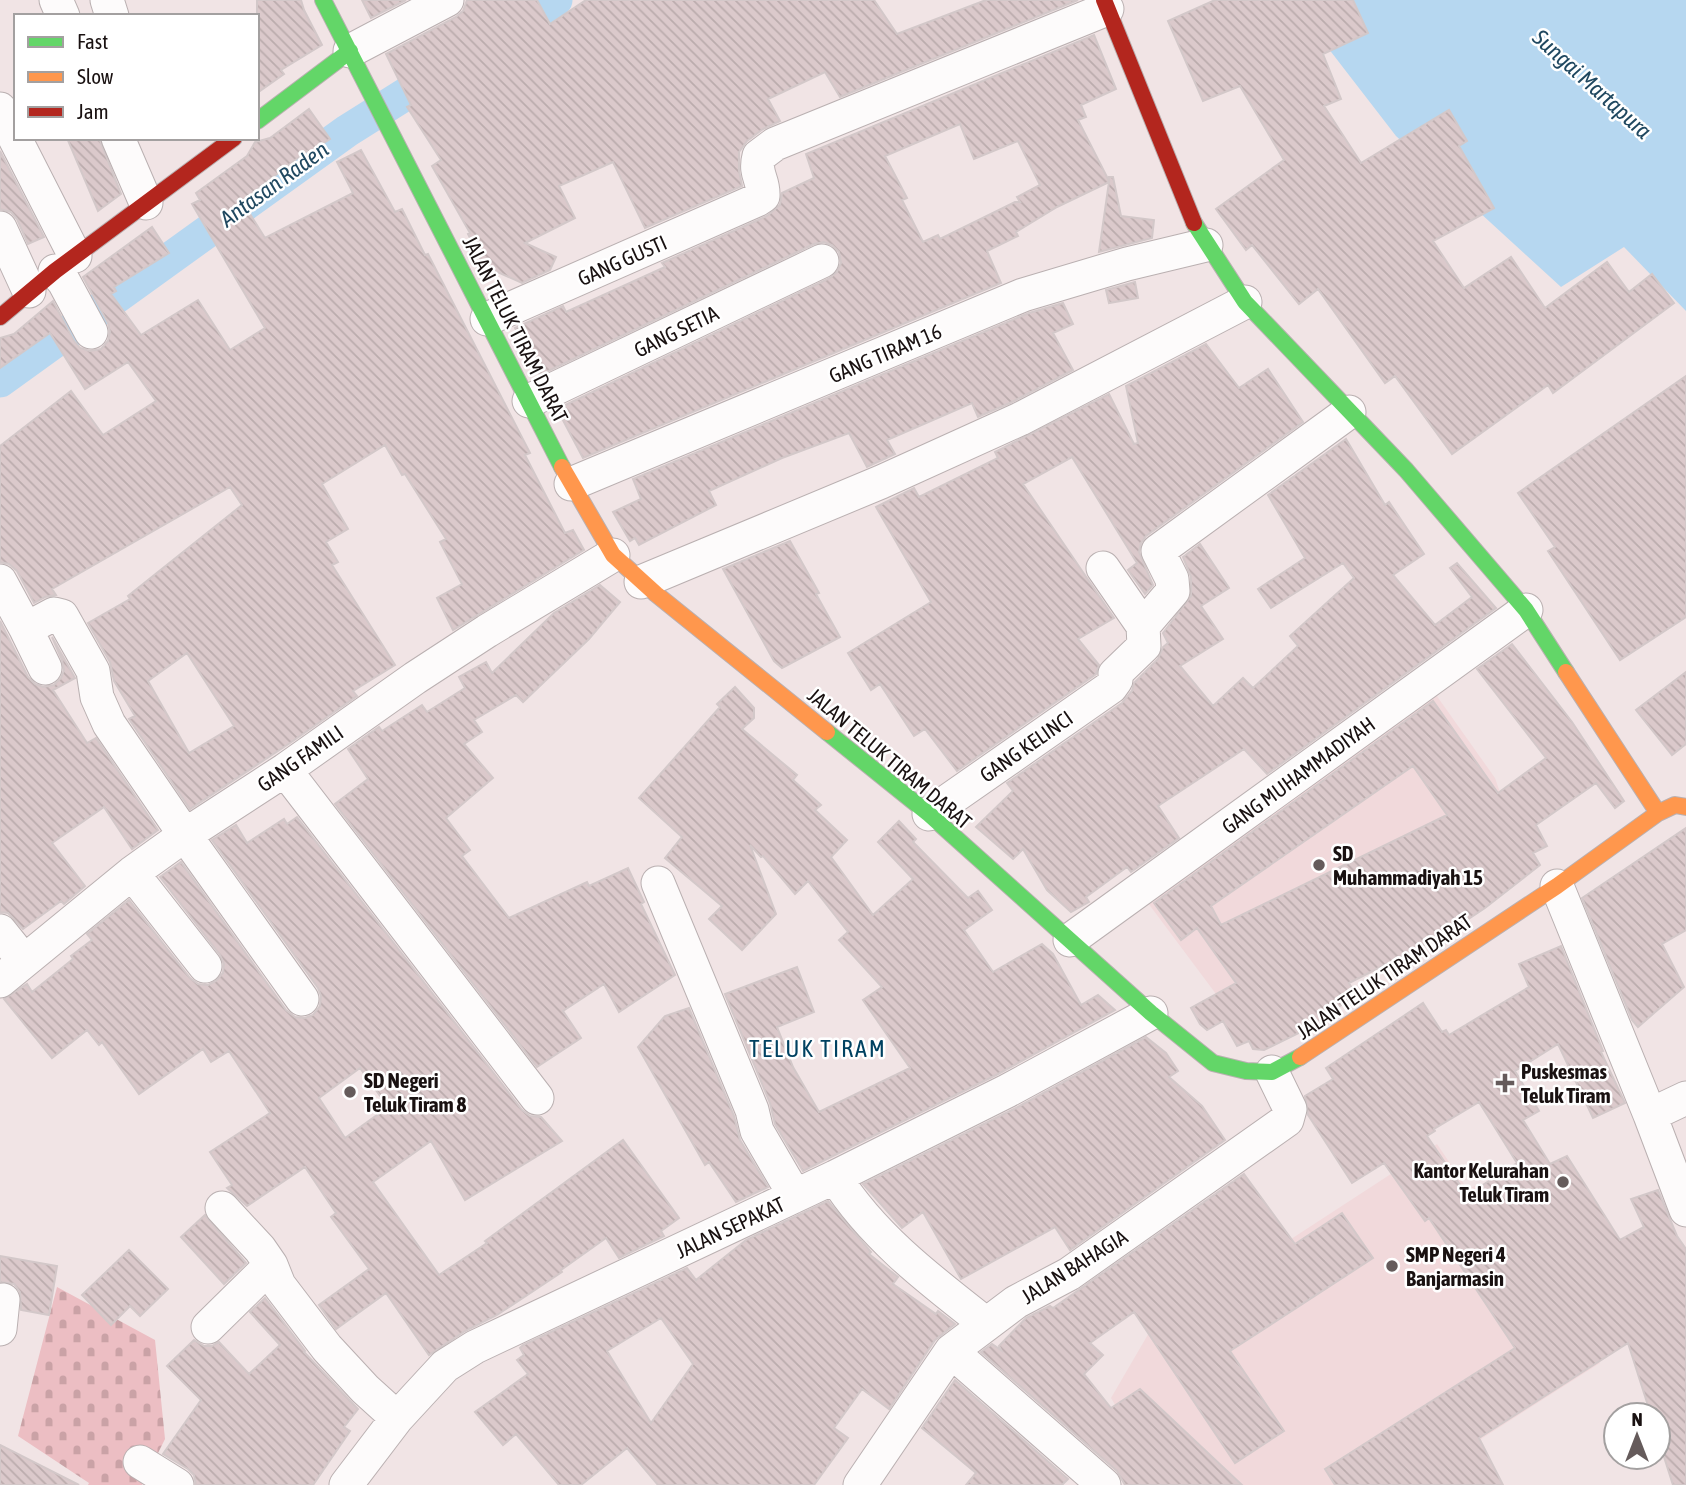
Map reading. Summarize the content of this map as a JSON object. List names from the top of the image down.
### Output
{
  "streets": {
    "street": [
      "GANG GUSTI",
      "JALAN TELUK TIRAM DARAT",
      "GANG SETIA",
      "GANG TIRAM 16",
      "GANG KELINCI",
      "GANG FAMILI",
      "GANG MUHAMMADIYAH",
      "JALAN SEPAKAT",
      "JALAN BAHAGIA"
    ]
  },
  "crossings": [
    ["GANG GUSTI", "JALAN TELUK TIRAM DARAT"],
    ["JALAN TELUK TIRAM DARAT", "GANG SETIA"],
    ["JALAN TELUK TIRAM DARAT", "GANG TIRAM 16"],
    ["JALAN TELUK TIRAM DARAT", "GANG KELINCI"],
    ["JALAN TELUK TIRAM DARAT", "GANG FAMILI"],
    ["JALAN TELUK TIRAM DARAT", "GANG MUHAMMADIYAH"],
    ["JALAN TELUK TIRAM DARAT", "JALAN SEPAKAT"],
    ["JALAN TELUK TIRAM DARAT", "JALAN BAHAGIA"]
  ],
  "districts": ["TELUK TIRAM"],
  "water": ["Sungai Martapura", "Antasan Raden"],
  "places": {
    "other": [
      "SD Muhammadiyah 15",
      "SD Negeri Teluk Tiram 8",
      "Kantor Kelurahan Teluk Tiram",
      "SMP Negeri 4 Banjarmasin"
    ],
    "health": ["Puskesmas Teluk Tiram"]
  },
  "legend": ["Fast", "Slow", "Jam"],
  "north": "top"
}
